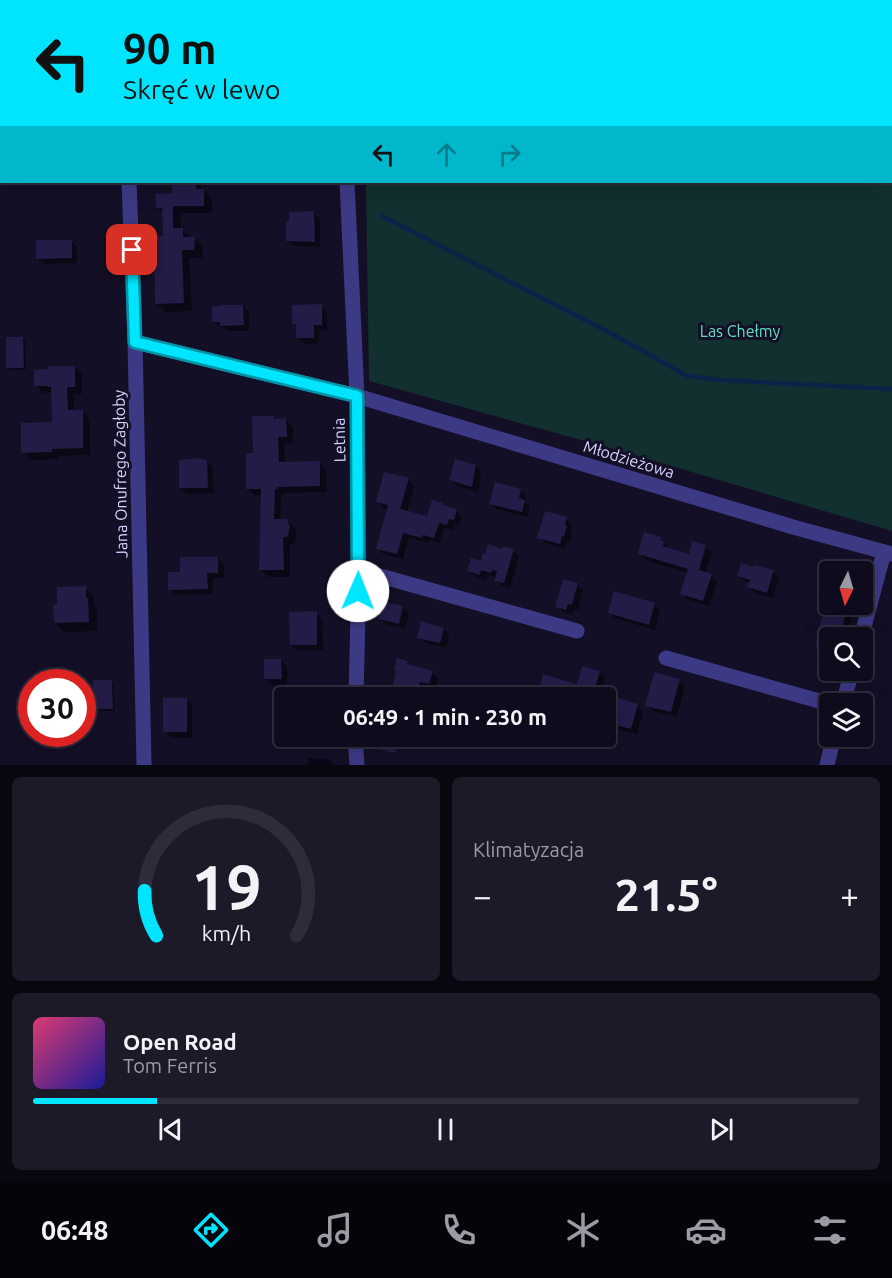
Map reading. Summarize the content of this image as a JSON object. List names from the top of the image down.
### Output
{
  "streets": {
    "street": ["Letnia", "Młodzieżowa", "Jana Onufrego Zagłoby"]
  },
  "crossings": [
    ["Letnia", "Młodzieżowa"],
    ["Młodzieżowa", "Jana Onufrego Zagłoby"]
  ],
  "parks": ["Las Chełmy"],
  "north": "bottom",
  "page": {
    "turn": ["90 m", "Skręć w lewo"],
    "limit": "30",
    "trip": "06:49 · 1 min · 230 m",
    "tile": "Klimatyzacja",
    "heat": ["−", "21.5°", "+"],
    "song": ["Open Road", "Tom Ferris"],
    "tabs": "06:48",
    "gauge": ["19", "km/h"]
  }
}
